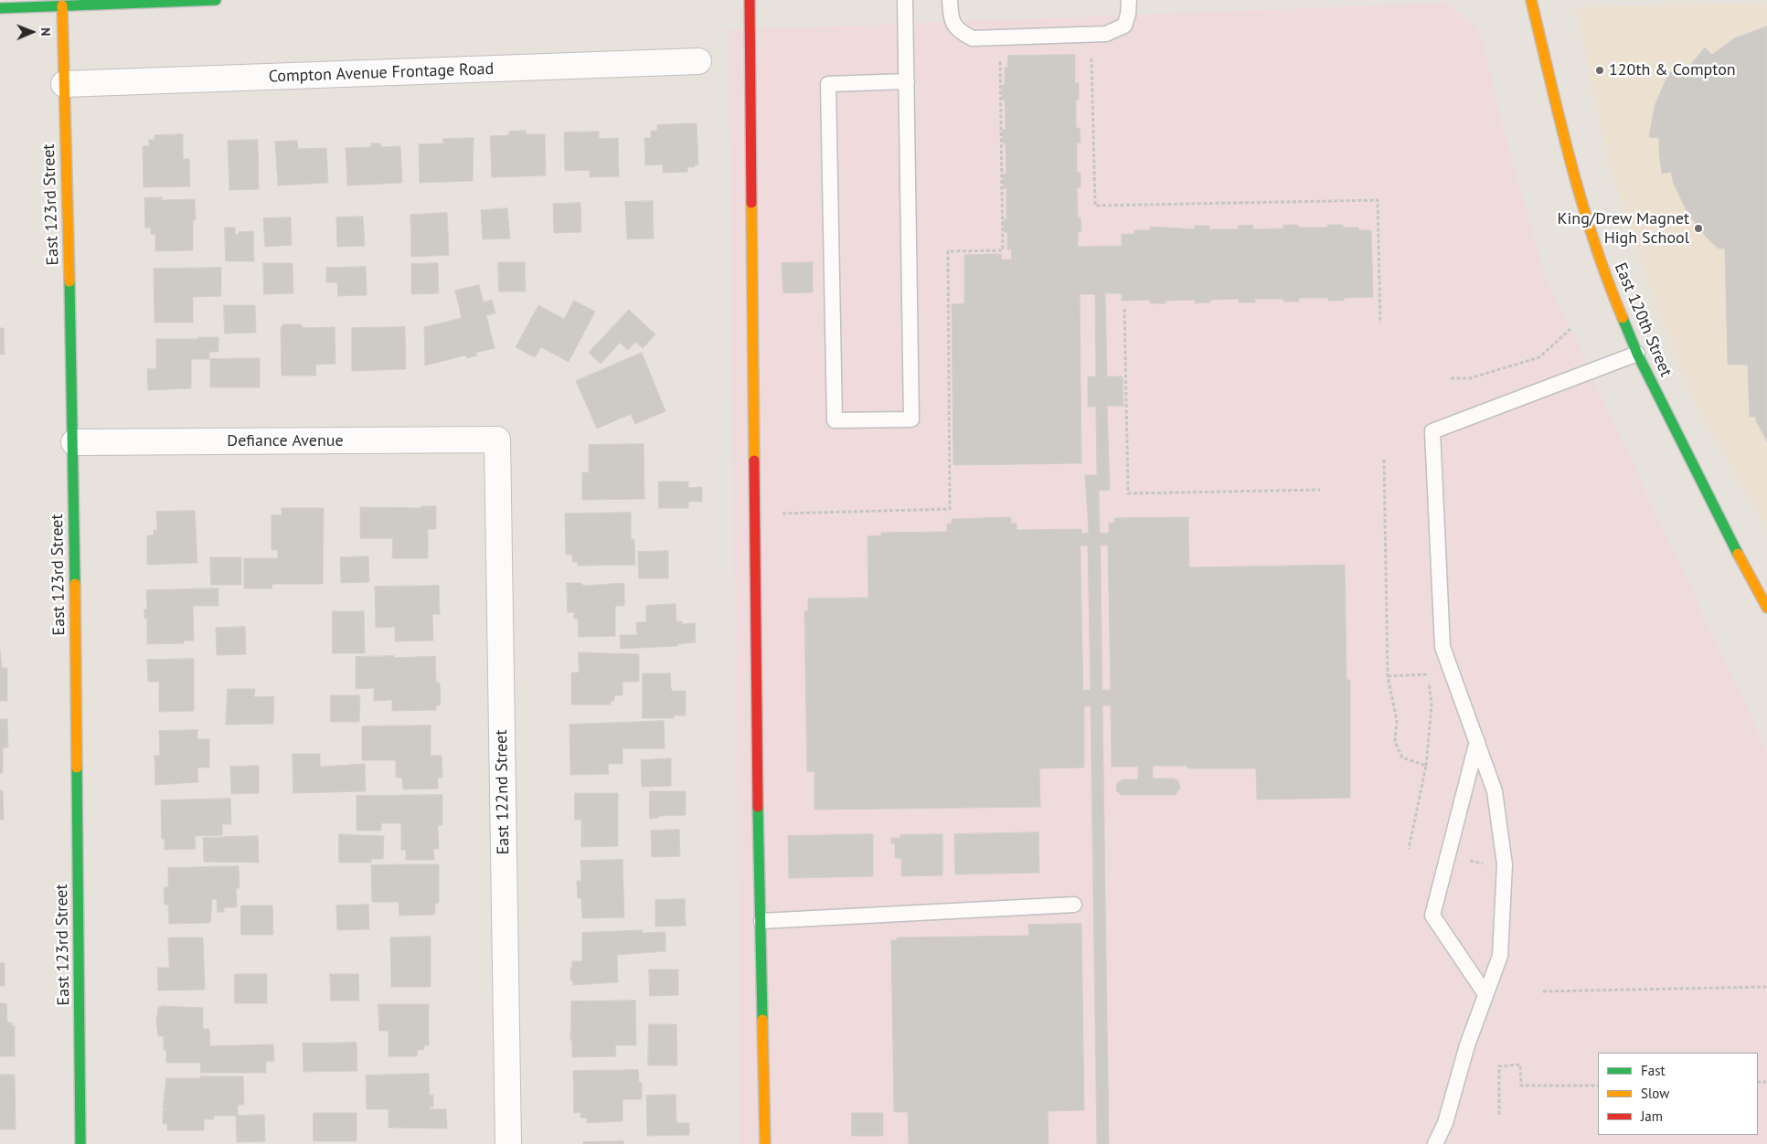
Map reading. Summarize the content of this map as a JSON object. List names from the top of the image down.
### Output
{
  "streets": {
    "street": [
      "Compton Avenue Frontage Road",
      "East 123rd Street",
      "East 120th Street",
      "Defiance Avenue",
      "East 122nd Street"
    ]
  },
  "crossings": [
    ["Compton Avenue Frontage Road", "East 123rd Street"],
    ["East 123rd Street", "Defiance Avenue"],
    ["Defiance Avenue", "East 122nd Street"]
  ],
  "places": ["120th & Compton", "King/Drew Magnet High School"],
  "legend": ["Fast", "Slow", "Jam"],
  "north": "right"
}
